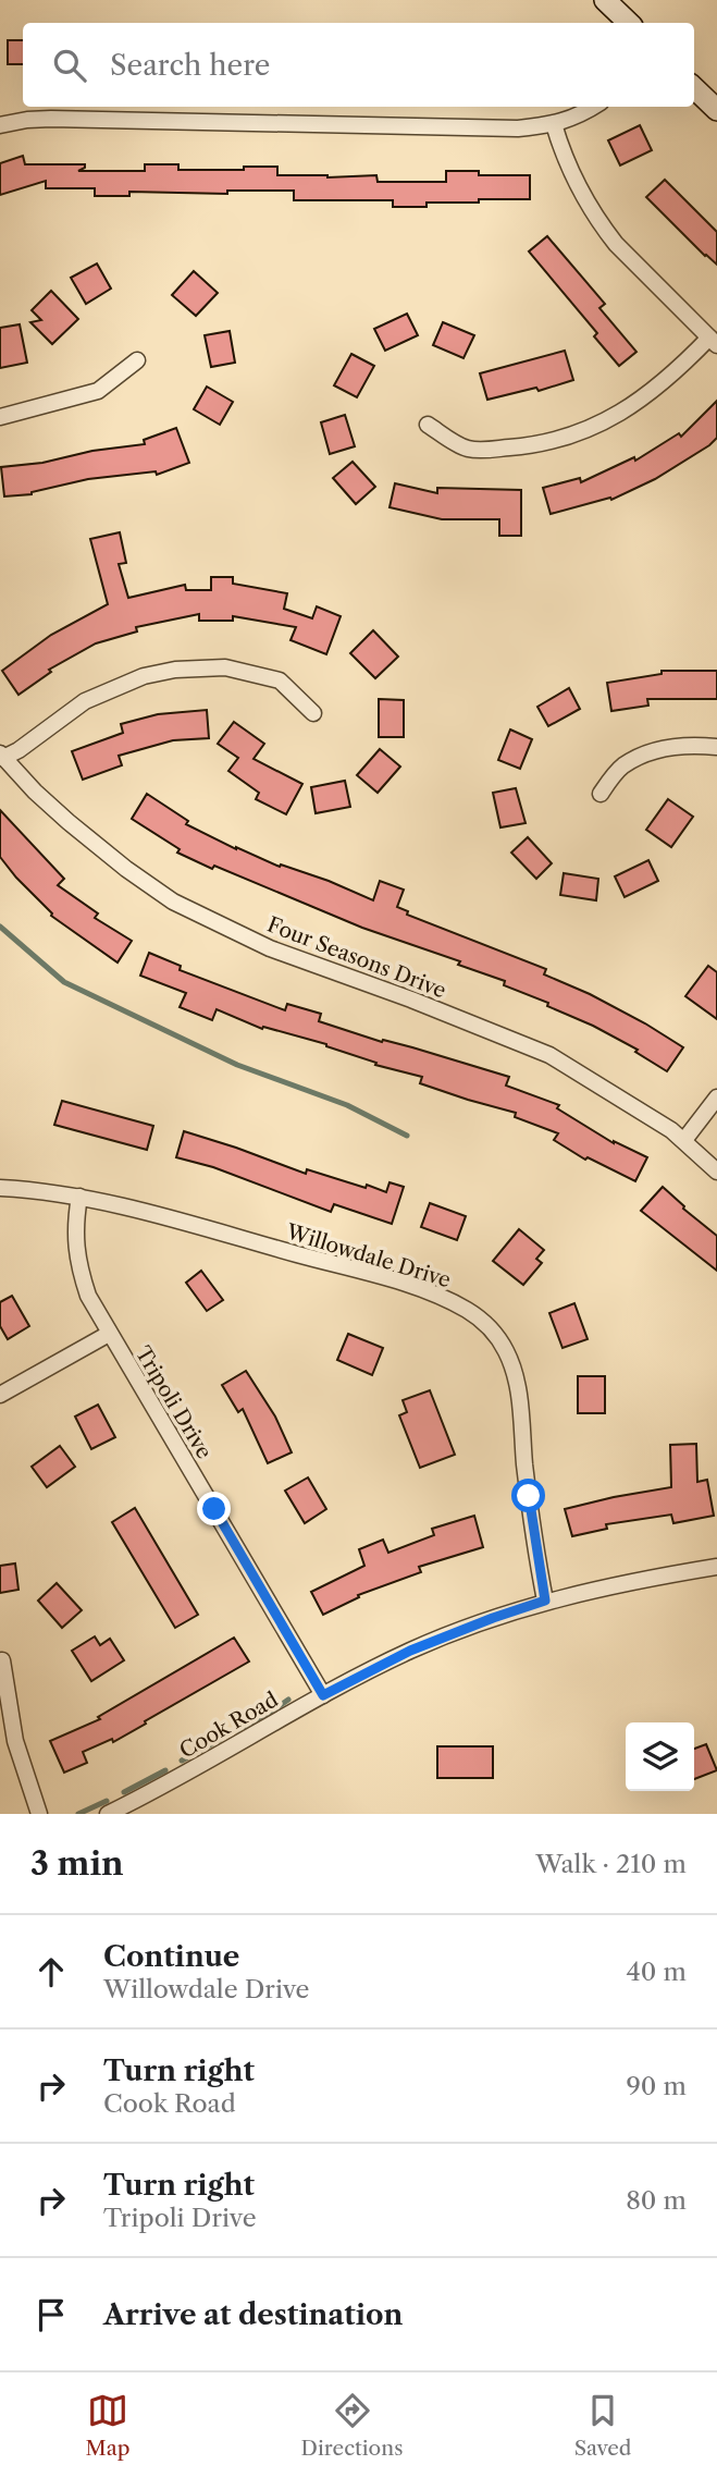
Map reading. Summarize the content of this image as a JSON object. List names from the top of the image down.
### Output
{
  "streets": {
    "street": [
      "Four Seasons Drive",
      "Willowdale Drive",
      "Tripoli Drive",
      "Cook Road"
    ]
  },
  "crossings": [
    ["Willowdale Drive", "Tripoli Drive"],
    ["Willowdale Drive", "Cook Road"],
    ["Tripoli Drive", "Cook Road"]
  ],
  "page": {
    "search": "Search here",
    "heading": ["3 min", "Walk · 210 m"],
    "list": [
      ["Continue", "Willowdale Drive", "40 m"],
      ["Turn right", "Cook Road", "90 m"],
      ["Turn right", "Tripoli Drive", "80 m"],
      "Arrive at destination"
    ],
    "nav": ["Map", "Directions", "Saved"]
  }
}
